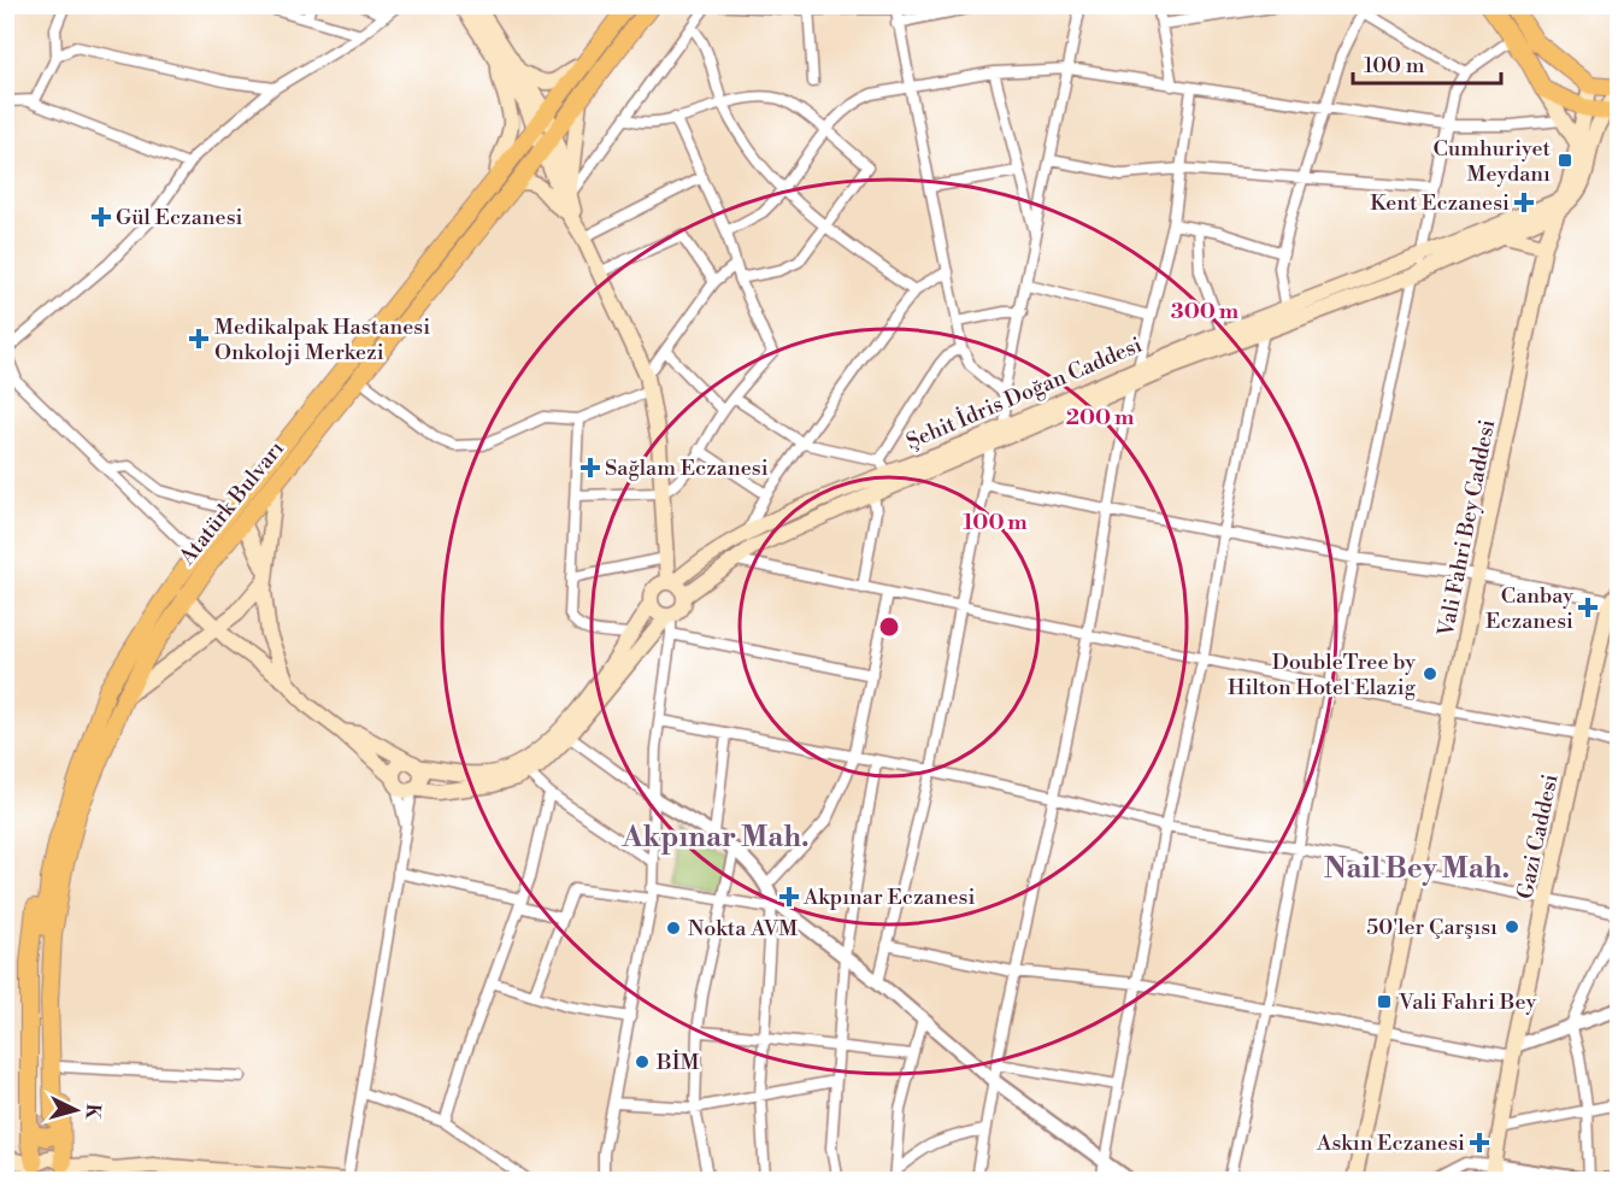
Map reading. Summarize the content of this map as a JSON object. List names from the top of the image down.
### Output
{
  "streets": {
    "main road": [
      "Şehit İdris Doğan Caddesi",
      "Atatürk Bulvarı",
      "Vali Fahri Bey Caddesi",
      "Gazi Caddesi"
    ]
  },
  "crossings": [
    ["Şehit İdris Doğan Caddesi", "Vali Fahri Bey Caddesi"]
  ],
  "districts": ["Akpınar Mah.", "Nail Bey Mah."],
  "places": {
    "transit": ["Cumhuriyet Meydanı", "Vali Fahri Bey"],
    "health": [
      "Kent Eczanesi",
      "Gül Eczanesi",
      "Medikalpak Hastanesi Onkoloji Merkezi",
      "Sağlam Eczanesi",
      "Canbay Eczanesi",
      "Akpınar Eczanesi",
      "Askın Eczanesi"
    ],
    "other": [
      "DoubleTree by Hilton Hotel Elazig",
      "50'ler Çarşısı",
      "Nokta AVM",
      "BİM"
    ]
  },
  "scale_bar": "100 m",
  "north": "right",
  "rings": ["300 m", "200 m", "100 m"]
}
